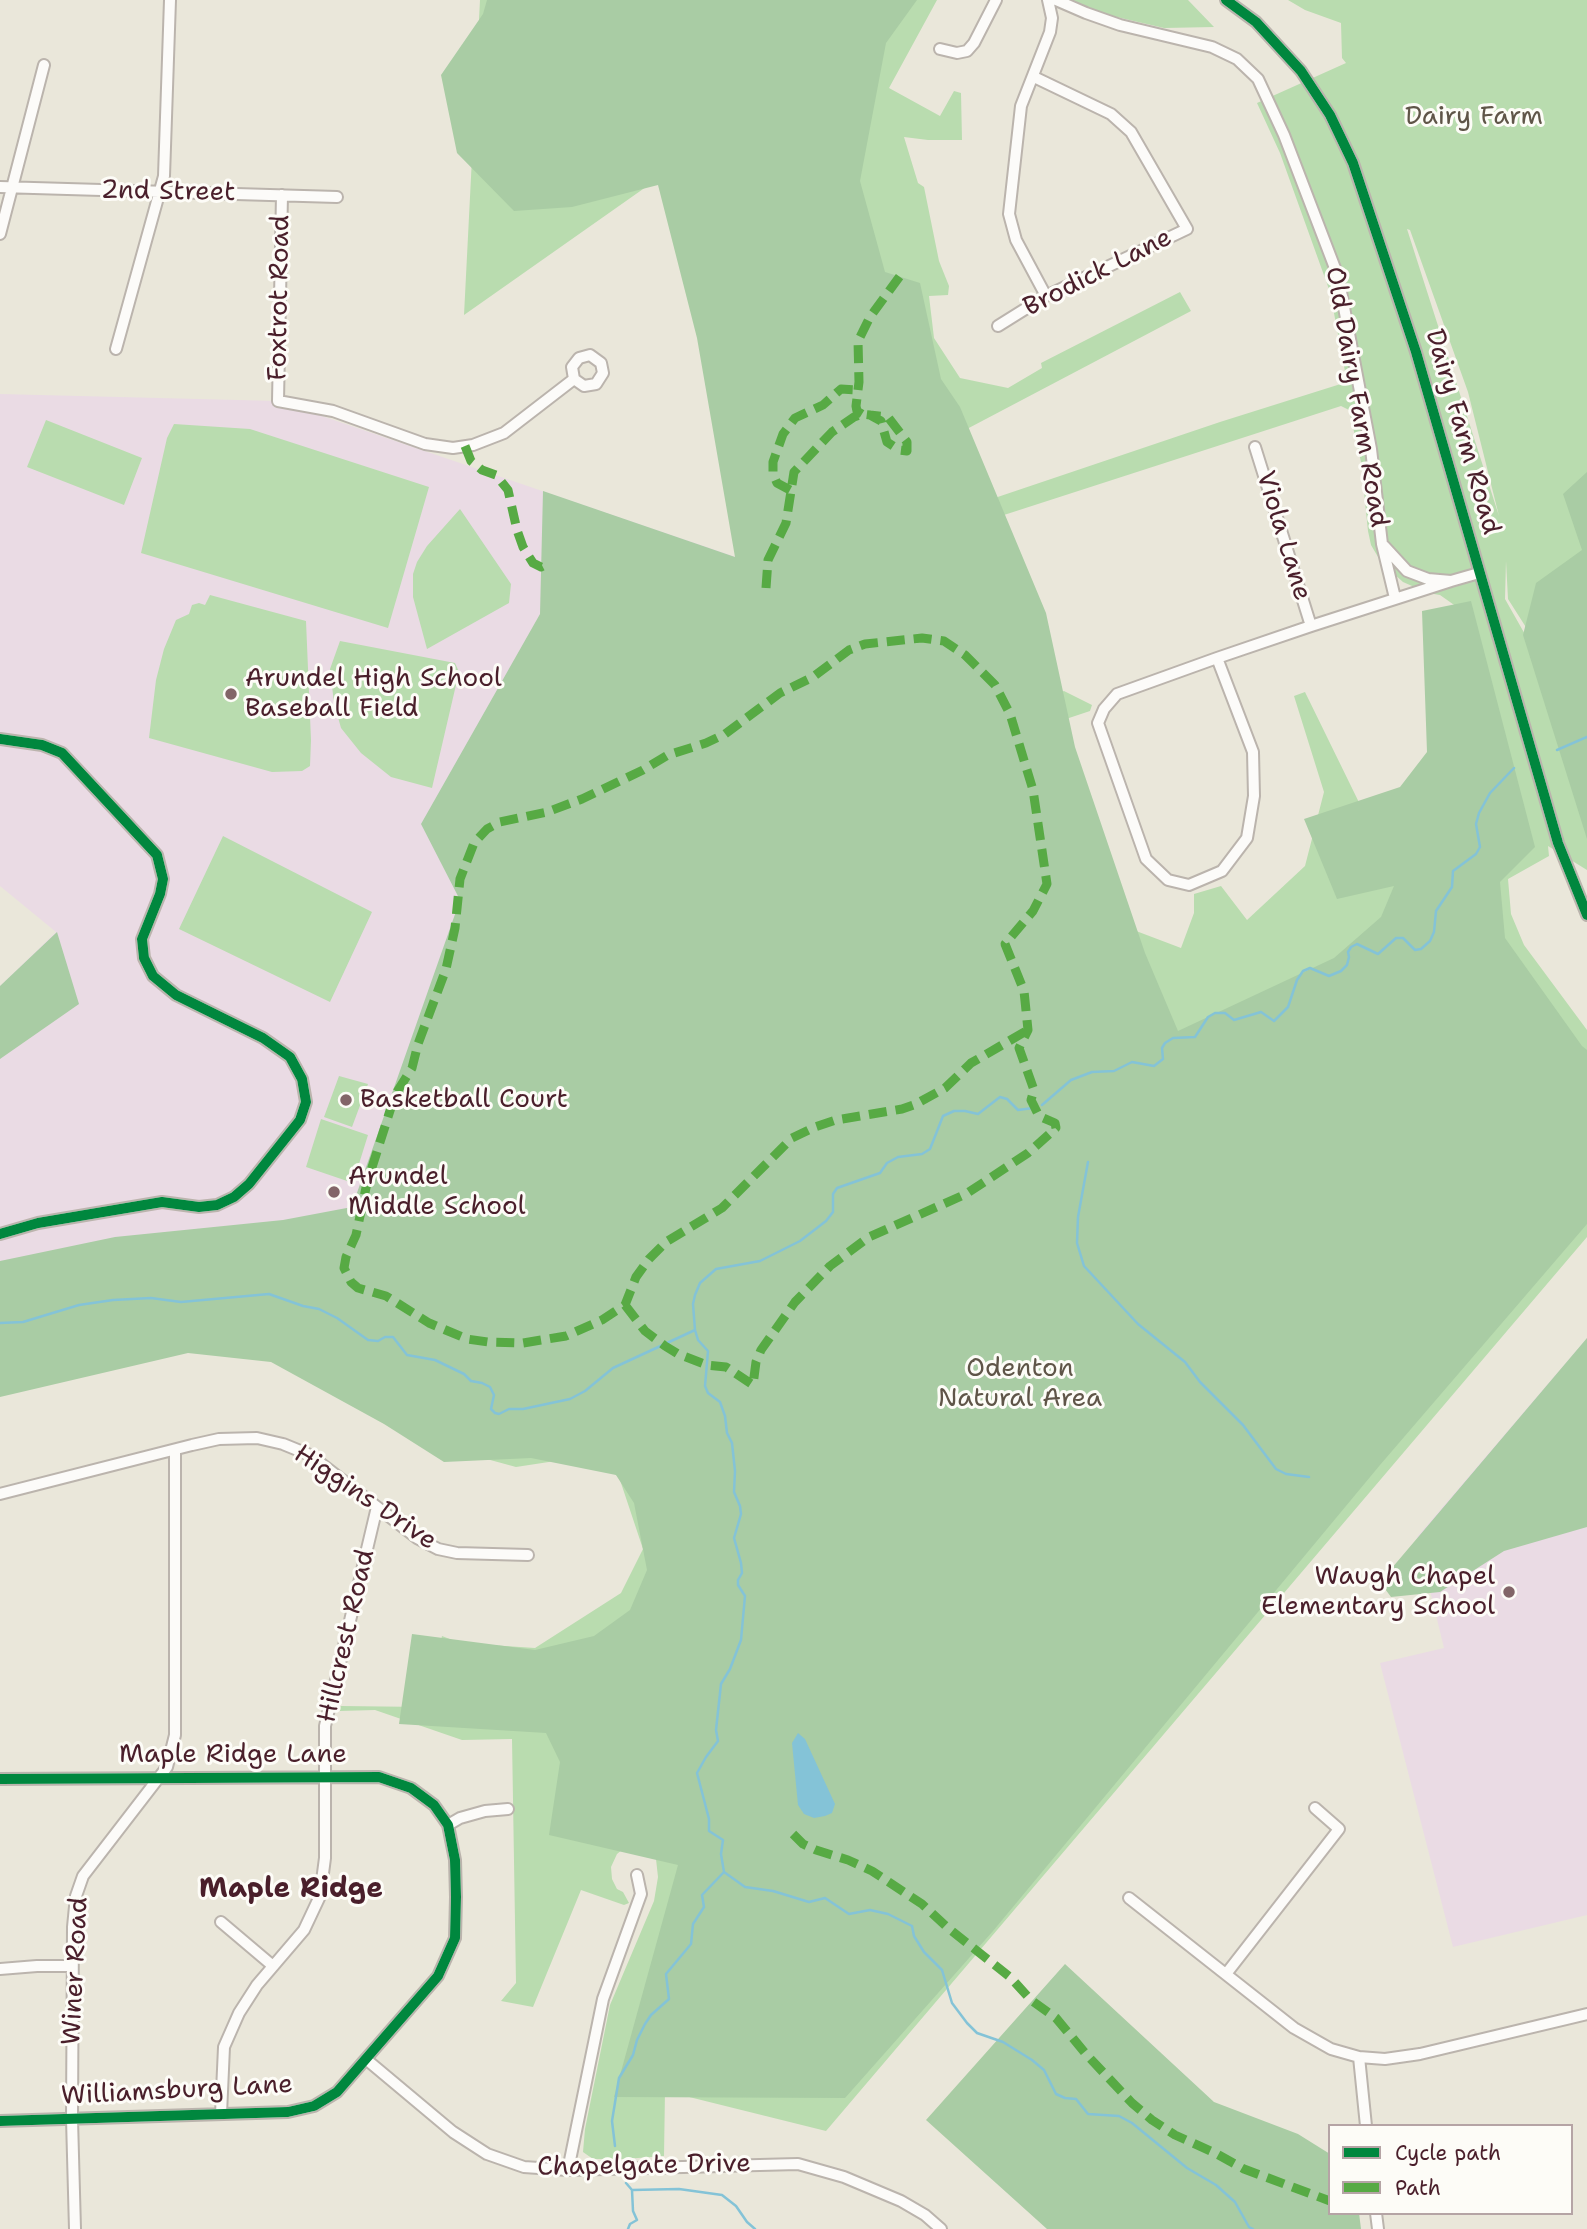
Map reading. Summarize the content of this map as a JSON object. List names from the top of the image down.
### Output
{
  "streets": {
    "street": [
      "2nd Street",
      "Brodick Lane",
      "Foxtrot Road",
      "Old Dairy Farm Road",
      "Dairy Farm Road",
      "Viola Lane",
      "Higgins Drive",
      "Hillcrest Road",
      "Maple Ridge Lane",
      "Winer Road",
      "Williamsburg Lane",
      "Chapelgate Drive"
    ]
  },
  "crossings": [
    ["2nd Street", "Foxtrot Road"],
    ["Old Dairy Farm Road", "Dairy Farm Road"],
    ["Higgins Drive", "Hillcrest Road"],
    ["Higgins Drive", "Winer Road"],
    ["Hillcrest Road", "Maple Ridge Lane"],
    ["Hillcrest Road", "Williamsburg Lane"],
    ["Maple Ridge Lane", "Winer Road"],
    ["Maple Ridge Lane", "Williamsburg Lane"],
    ["Winer Road", "Williamsburg Lane"],
    ["Williamsburg Lane", "Chapelgate Drive"]
  ],
  "districts": ["Maple Ridge"],
  "parks": ["Dairy Farm", "Odenton Natural Area"],
  "places": [
    "Arundel High School Baseball Field",
    "Basketball Court",
    "Arundel Middle School",
    "Waugh Chapel Elementary School"
  ],
  "legend": ["Cycle path", "Path"]
}
